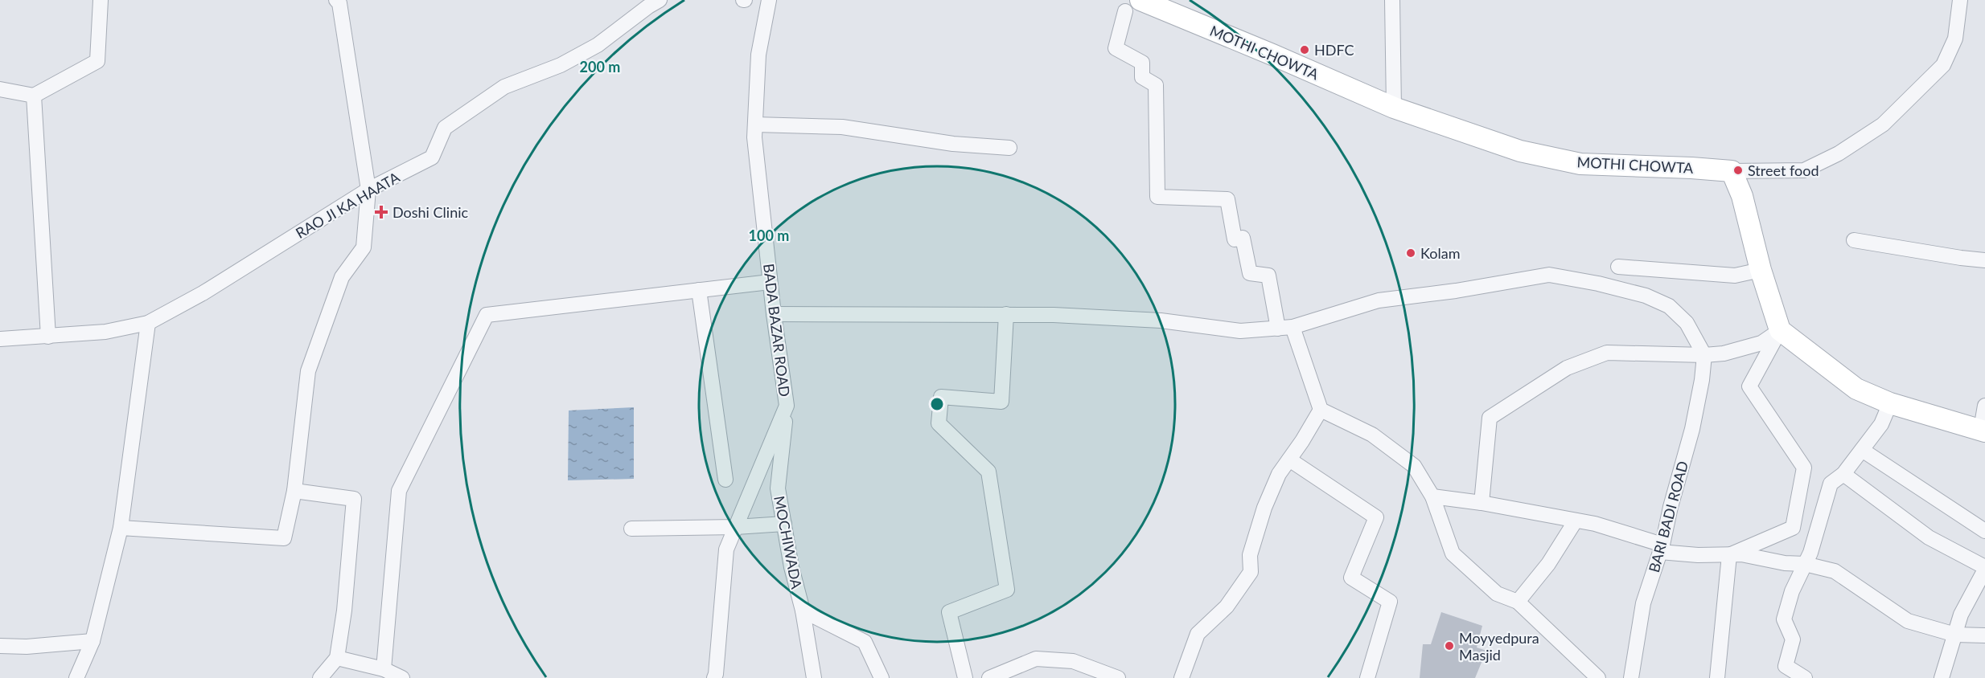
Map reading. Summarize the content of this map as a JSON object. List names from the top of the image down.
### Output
{
  "streets": {
    "main road": ["MOTHI CHOWTA"],
    "street": [
      "RAO JI KA HAATA",
      "BADA BAZAR ROAD",
      "BARI BADI ROAD",
      "MOCHIWADA"
    ]
  },
  "crossings": [
    ["BADA BAZAR ROAD", "MOCHIWADA"]
  ],
  "places": {
    "other": [
      "HDFC",
      "Street food",
      "Kolam",
      "Moyyedpura Masjid"
    ],
    "health": ["Doshi Clinic"]
  },
  "rings": ["200 m", "100 m"]
}
